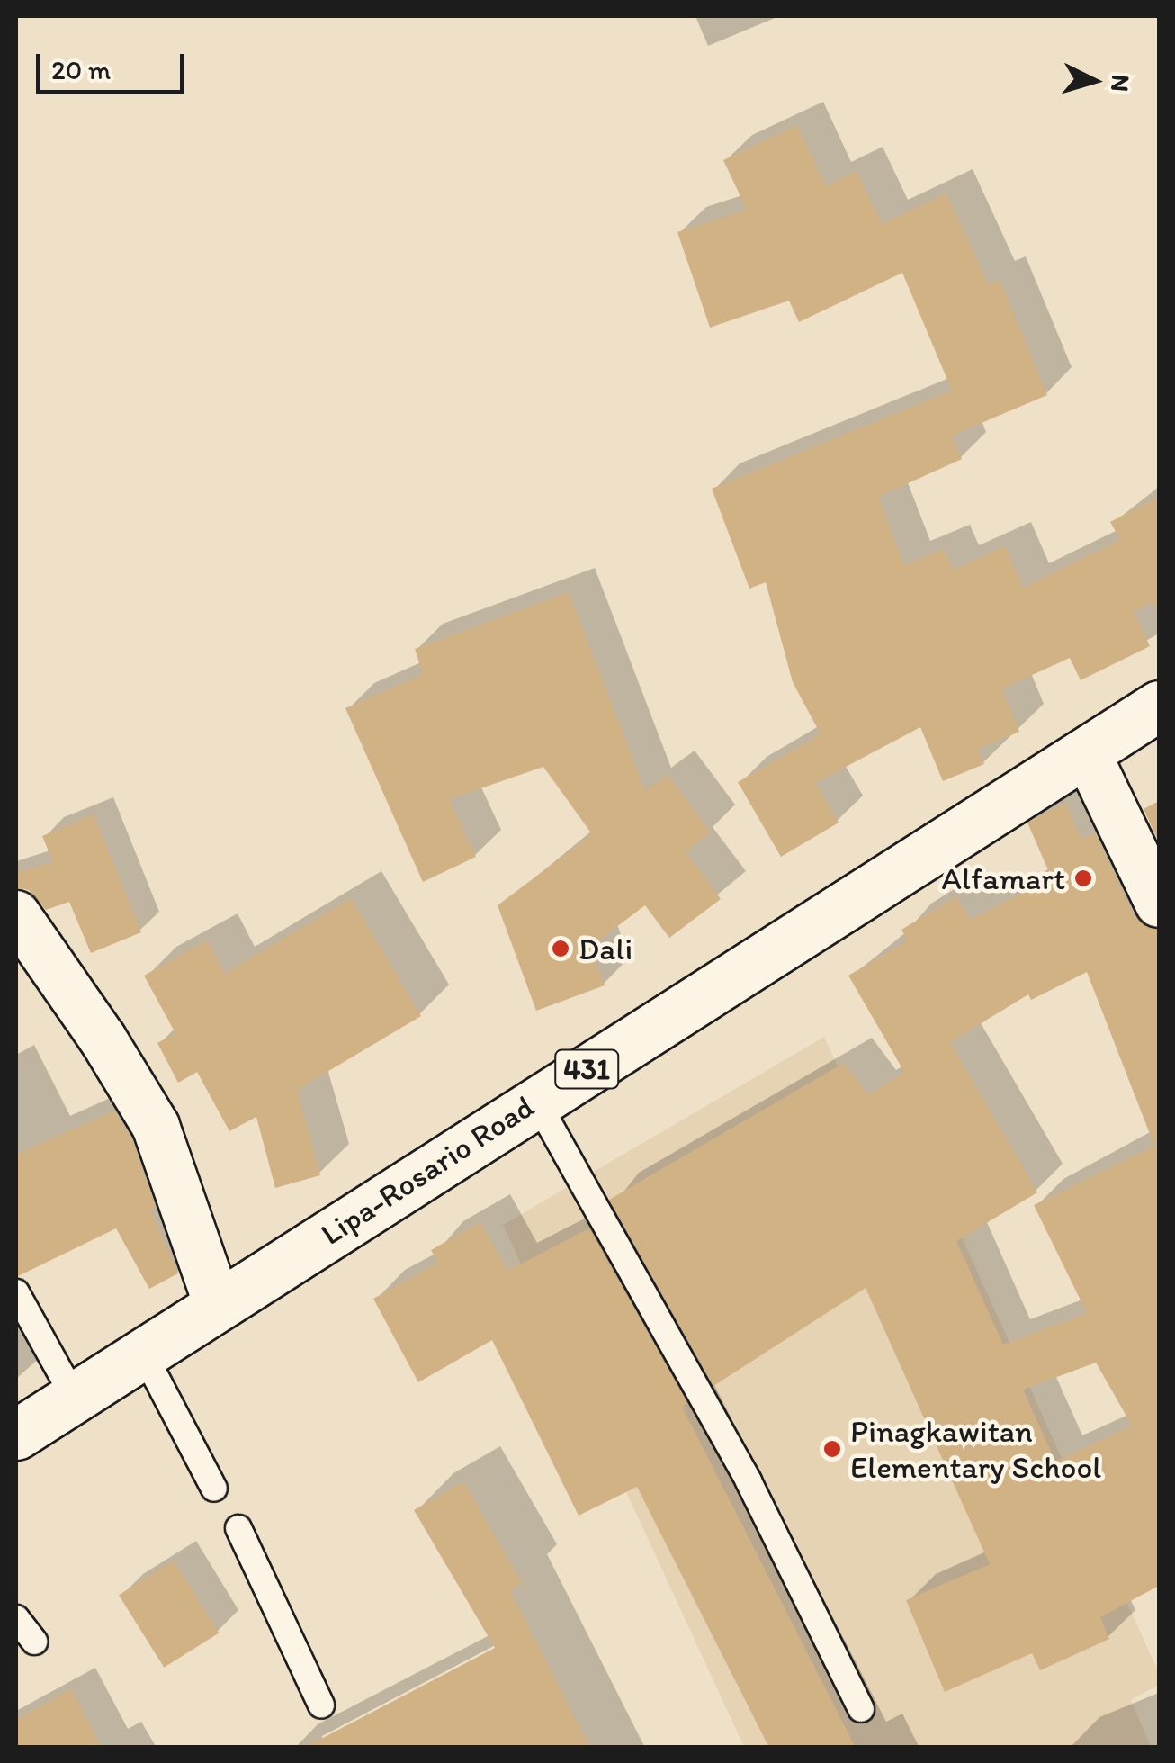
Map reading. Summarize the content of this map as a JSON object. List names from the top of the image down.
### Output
{
  "streets": {
    "main road": ["431", "Lipa-Rosario Road"]
  },
  "places": ["Alfamart", "Dali", "Pinagkawitan Elementary School"],
  "scale_bar": "20 m",
  "north": "right"
}
